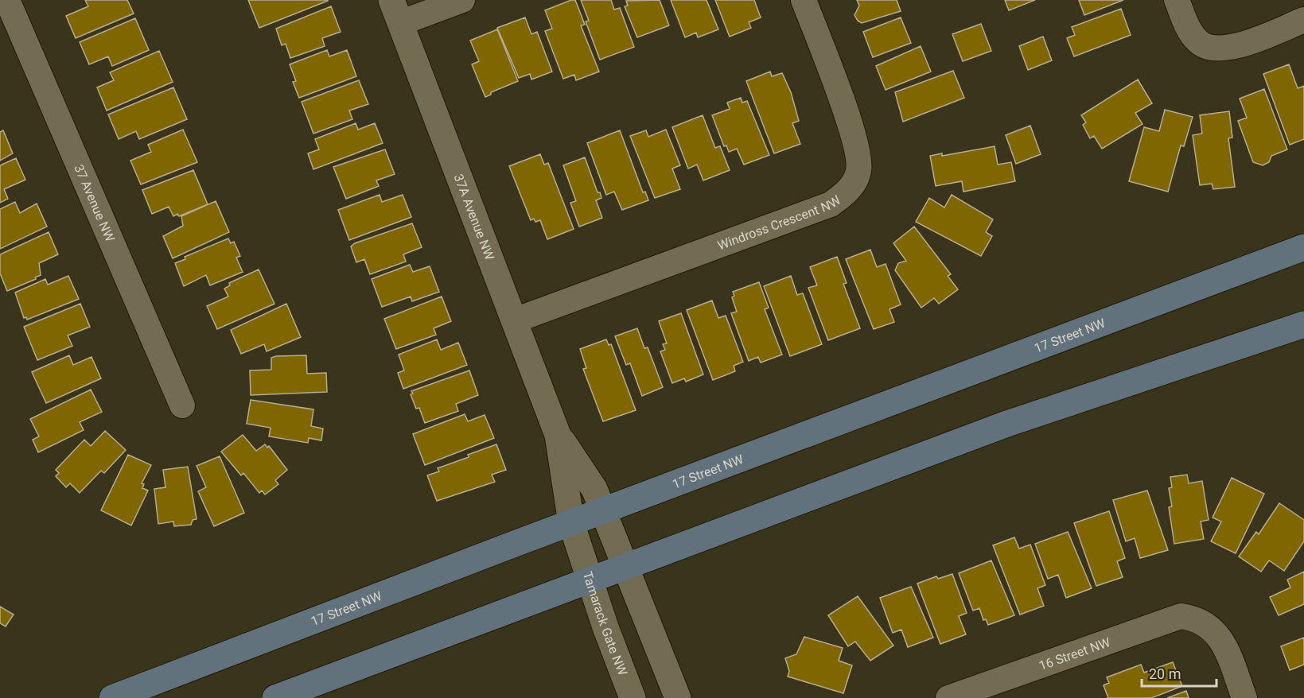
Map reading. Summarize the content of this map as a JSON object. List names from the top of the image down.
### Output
{
  "streets": {
    "main road": ["17 Street NW"],
    "street": [
      "37 Avenue NW",
      "37A Avenue NW",
      "Windross Crescent NW",
      "Tamarack Gate NW",
      "16 Street NW"
    ]
  },
  "crossings": [
    ["37A Avenue NW", "Windross Crescent NW"],
    ["37A Avenue NW", "17 Street NW"],
    ["37A Avenue NW", "Tamarack Gate NW"]
  ],
  "scale_bar": "20 m"
}
